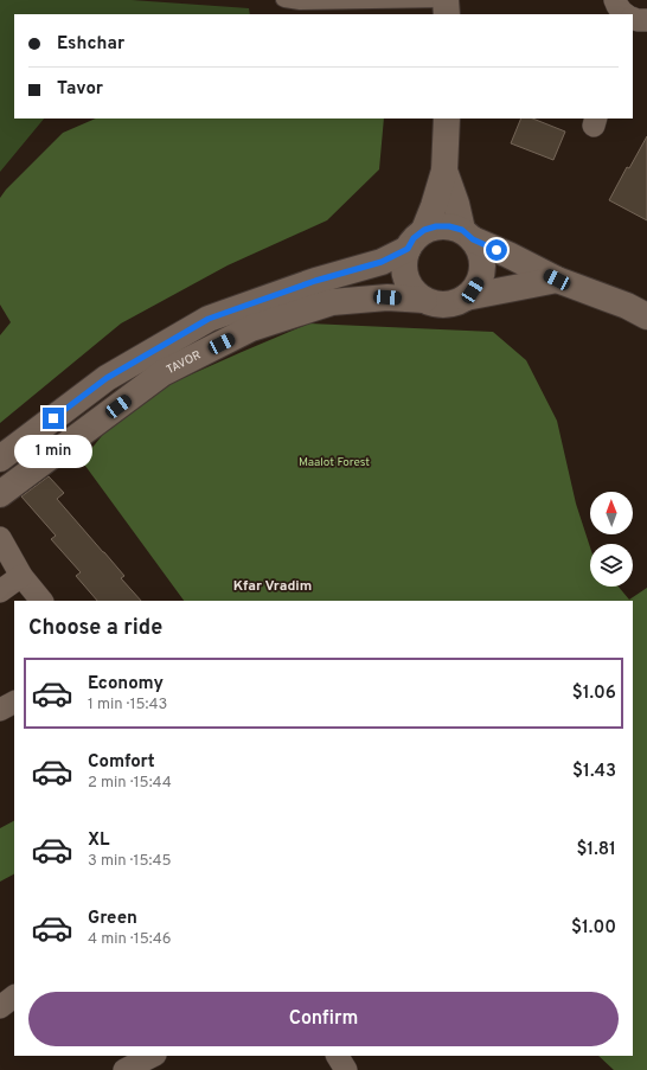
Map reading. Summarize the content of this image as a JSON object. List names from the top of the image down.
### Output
{
  "streets": {
    "street": ["TAVOR"]
  },
  "districts": ["Kfar Vradim"],
  "parks": ["Maalot Forest"],
  "north": "top",
  "page": {
    "banner": ["Eshchar", "Tavor"],
    "bubble": "1 min",
    "heading": "Choose a ride",
    "list": [
      {
        "name": "Economy",
        "note": "1 min · 15:43",
        "value": "$1.06"
      },
      {
        "name": "Comfort",
        "note": "2 min · 15:44",
        "value": "$1.43"
      },
      {
        "name": "XL",
        "note": "3 min · 15:45",
        "value": "$1.81"
      },
      {
        "name": "Green",
        "note": "4 min · 15:46",
        "value": "$1.00"
      }
    ],
    "buttons": "Confirm"
  }
}
